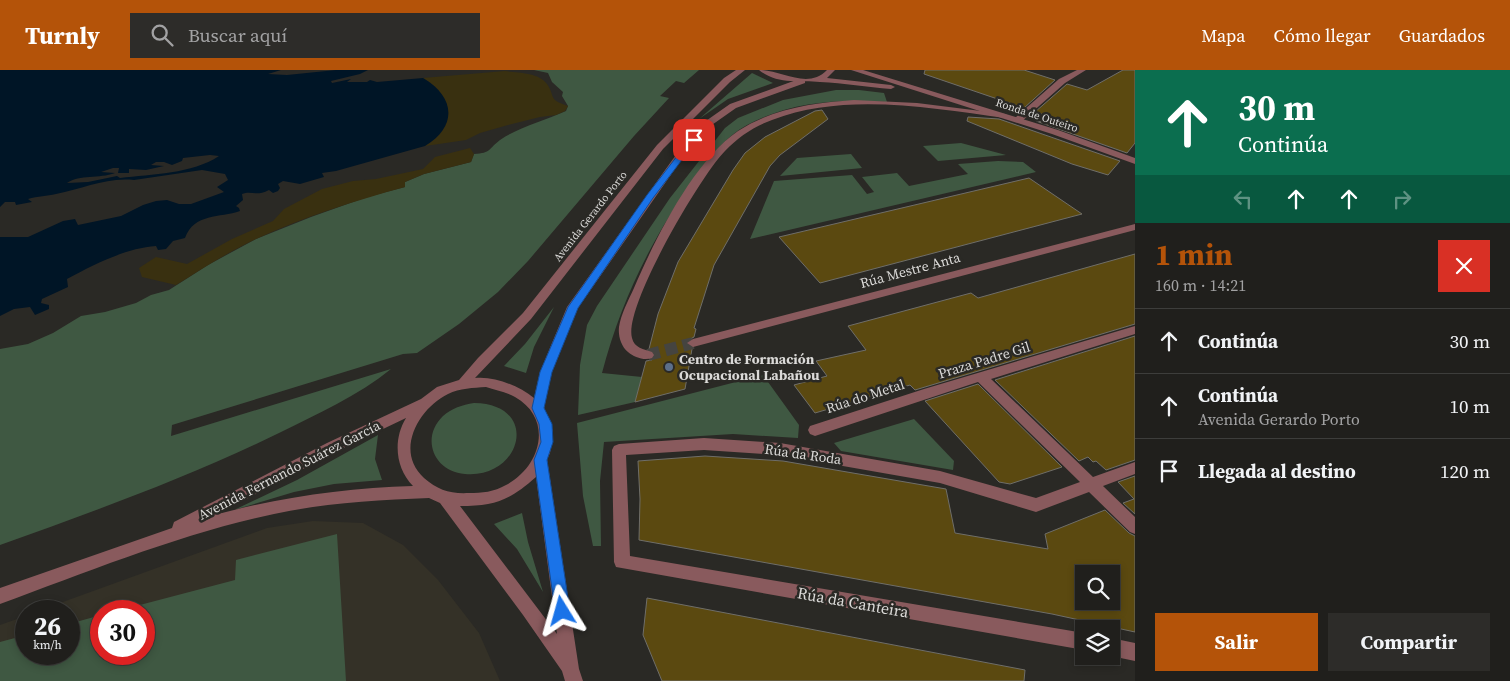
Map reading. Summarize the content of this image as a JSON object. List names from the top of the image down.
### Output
{
  "streets": {
    "street": [
      "Ronda de Outeiro",
      "Avenida Gerardo Porto",
      "Rúa Mestre Anta",
      "Praza Padre Gil",
      "Rúa do Metal",
      "Rúa da Roda",
      "Avenida Fernando Suárez García",
      "Rúa da Canteira"
    ]
  },
  "crossings": [
    ["Avenida Gerardo Porto", "Avenida Fernando Suárez García"],
    ["Praza Padre Gil", "Rúa do Metal"],
    ["Rúa da Roda", "Rúa da Canteira"]
  ],
  "places": ["Centro de Formación Ocupacional Labañou"],
  "page": {
    "header": "Turnly",
    "search": "Buscar aquí",
    "nav": ["Mapa", "Cómo llegar", "Guardados"],
    "turn": ["30 m", "Continúa"],
    "heading": ["1 min", "160 m · 14:21"],
    "list": [
      {
        "name": "Continúa",
        "value": "30 m"
      },
      {
        "name": "Continúa",
        "note": "Avenida Gerardo Porto",
        "value": "10 m"
      },
      {
        "name": "Llegada al destino",
        "value": "120 m"
      }
    ],
    "speed": "26 km/h",
    "limit": "30",
    "buttons": ["Salir", "Compartir"]
  }
}
